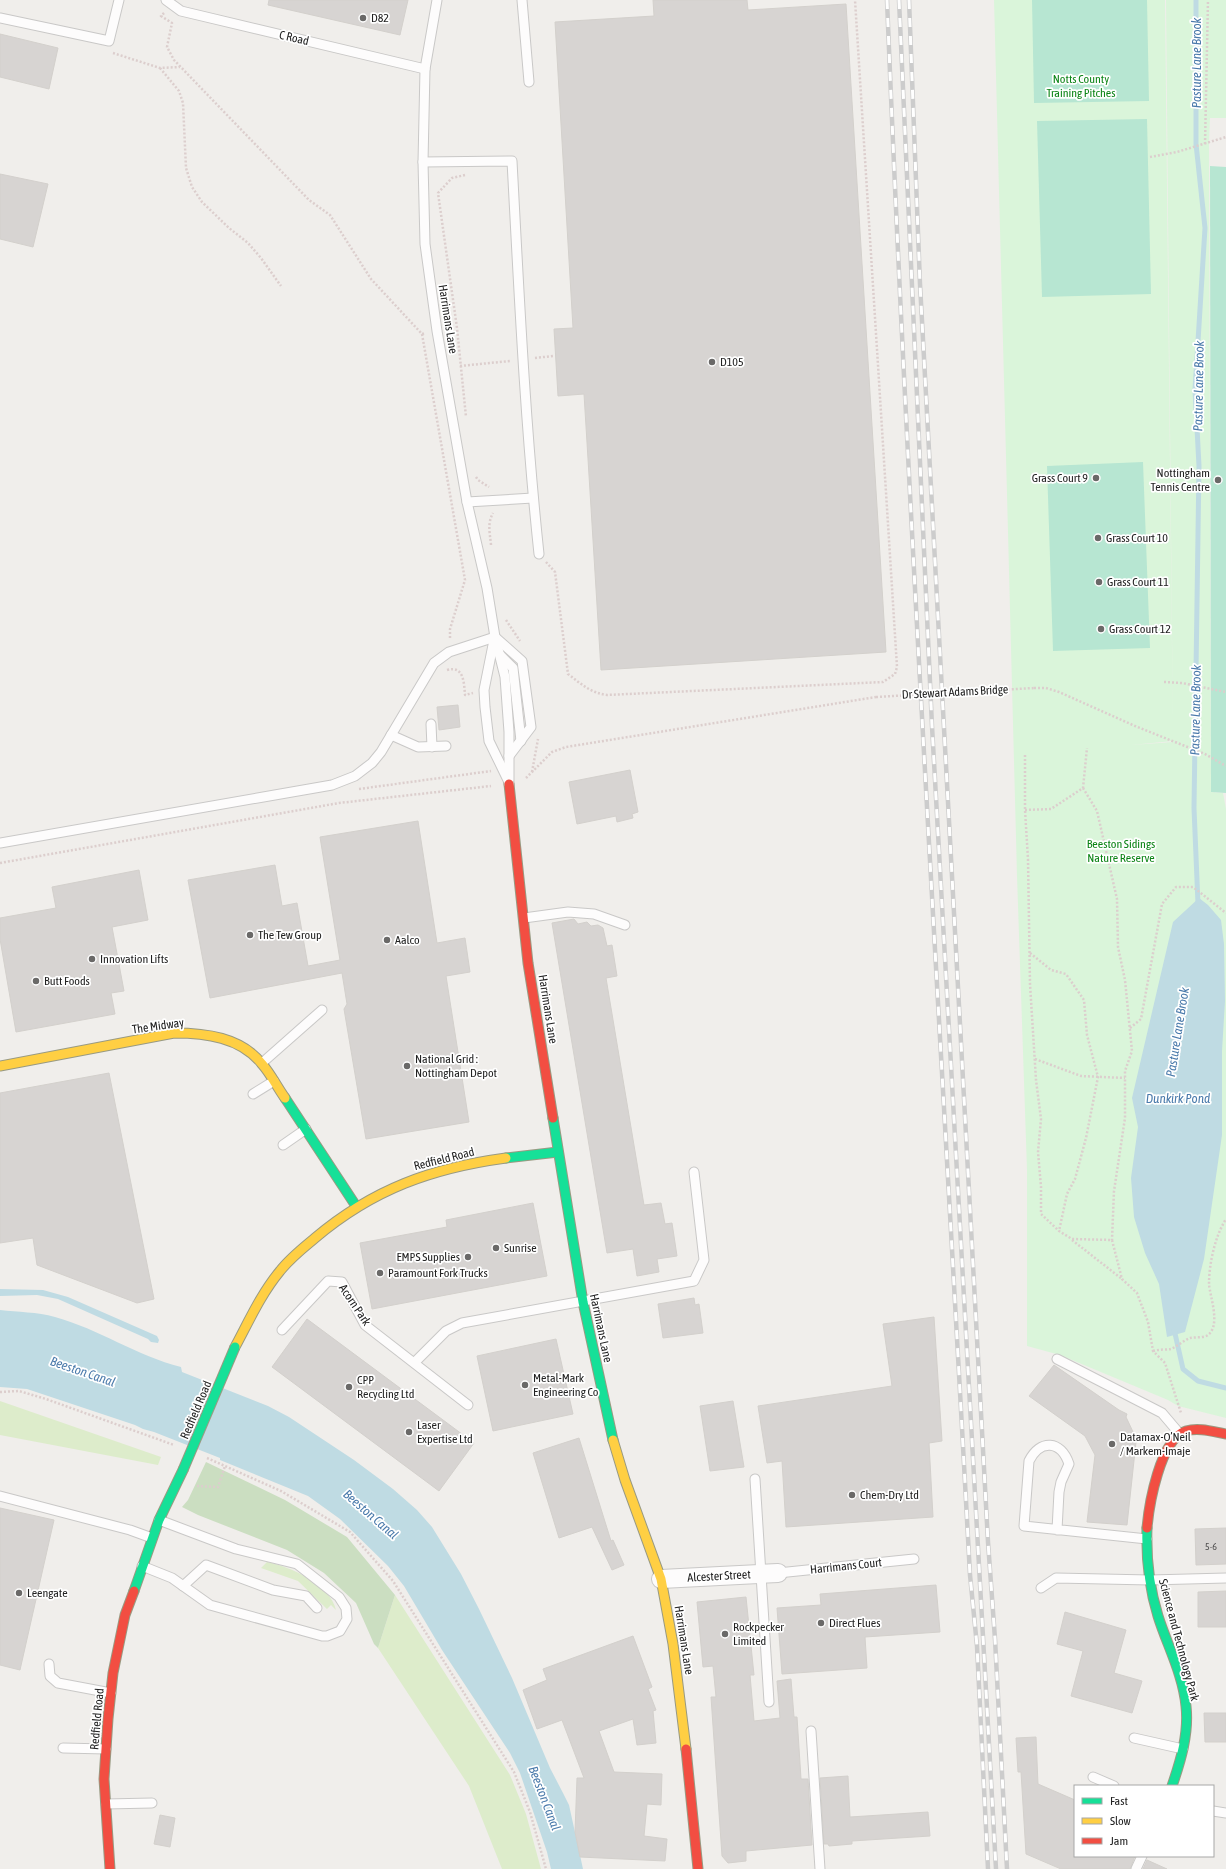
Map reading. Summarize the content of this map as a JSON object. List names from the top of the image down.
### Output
{
  "streets": {
    "street": [
      "Harrimans Lane",
      "The Midway",
      "Redfield Road",
      "Alcester Street",
      "Science and Technology Park"
    ],
    "lane": ["C Road", "Acorn Park", "Harrimans Court"],
    "path": ["Dr Stewart Adams Bridge"]
  },
  "crossings": [
    ["C Road", "Harrimans Lane"],
    ["Harrimans Lane", "Redfield Road"],
    ["Harrimans Lane", "Alcester Street"],
    ["The Midway", "Redfield Road"],
    ["Harrimans Court", "Alcester Street"]
  ],
  "water": ["Pasture Lane Brook", "Dunkirk Pond", "Beeston Canal"],
  "parks": ["Notts County Training Pitches", "Beeston Sidings Nature Reserve"],
  "places": [
    "D82",
    "D105",
    "Grass Court 9",
    "Nottingham Tennis Centre",
    "Grass Court 10",
    "Grass Court 11",
    "Grass Court 12",
    "The Tew Group",
    "Aalco",
    "Innovation Lifts",
    "Butt Foods",
    "National Grid : Nottingham Depot",
    "Sunrise",
    "EMPS Supplies",
    "Paramount Fork Trucks",
    "Metal-Mark Engineering Co",
    "CPP Recycling Ltd",
    "Laser Expertise Ltd",
    "Datamax-O’Neil / Markem-Imaje",
    "Chem-Dry Ltd",
    "Leengate",
    "Direct Flues",
    "Rockpecker Limited"
  ],
  "house_numbers": ["5-6"],
  "legend": ["Fast", "Slow", "Jam"]
}
